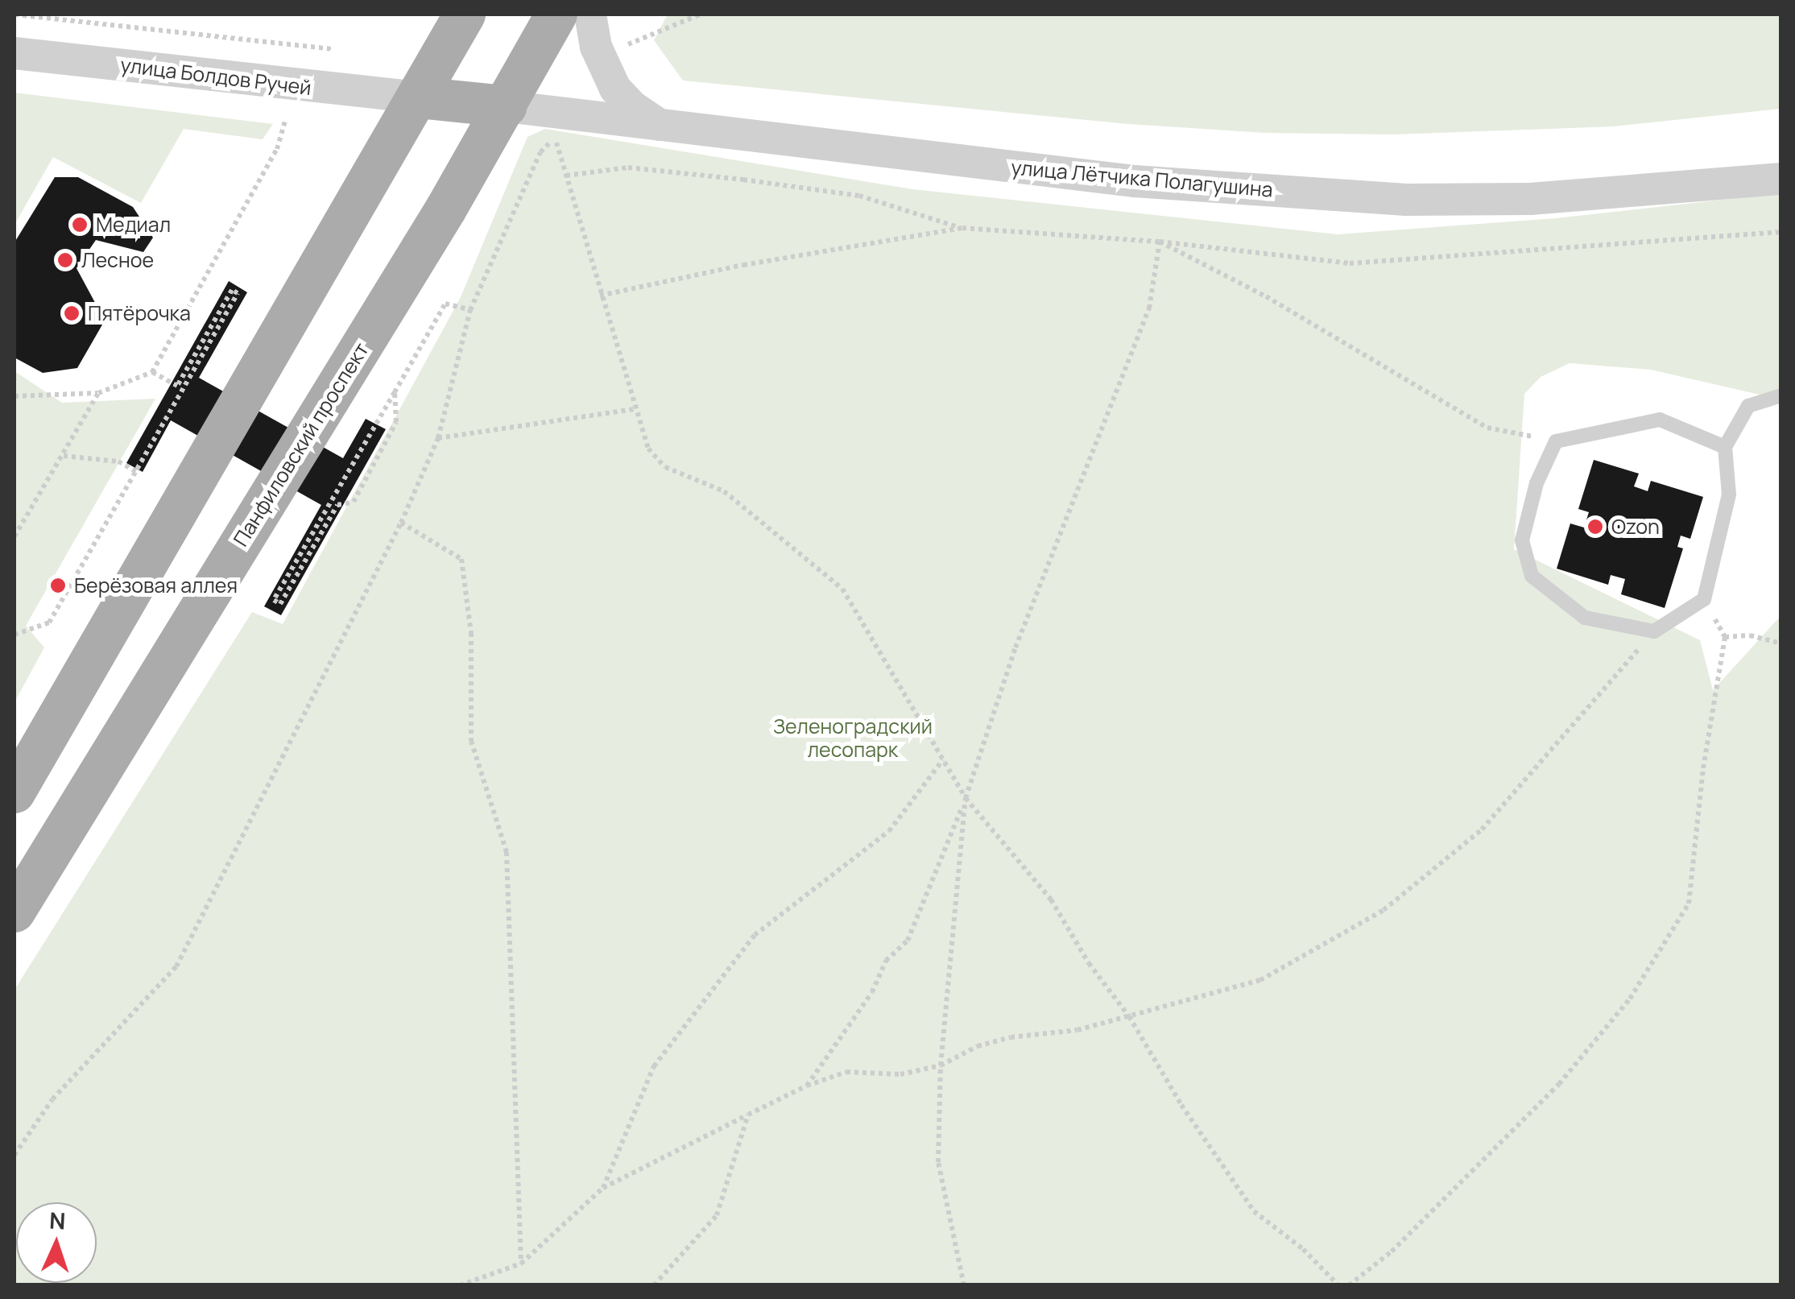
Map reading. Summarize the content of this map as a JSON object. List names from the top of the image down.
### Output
{
  "streets": {
    "main road": ["Панфиловский проспект"],
    "street": ["улица Болдов Ручей", "улица Лётчика Полагушина"]
  },
  "crossings": [
    ["улица Лётчика Полагушина", "Панфиловский проспект"]
  ],
  "parks": ["Зеленоградский лесопарк"],
  "places": [
    "Медиал",
    "Лесное",
    "Пятёрочка",
    "Ozon",
    "Берёзовая аллея"
  ],
  "north": "top"
}
